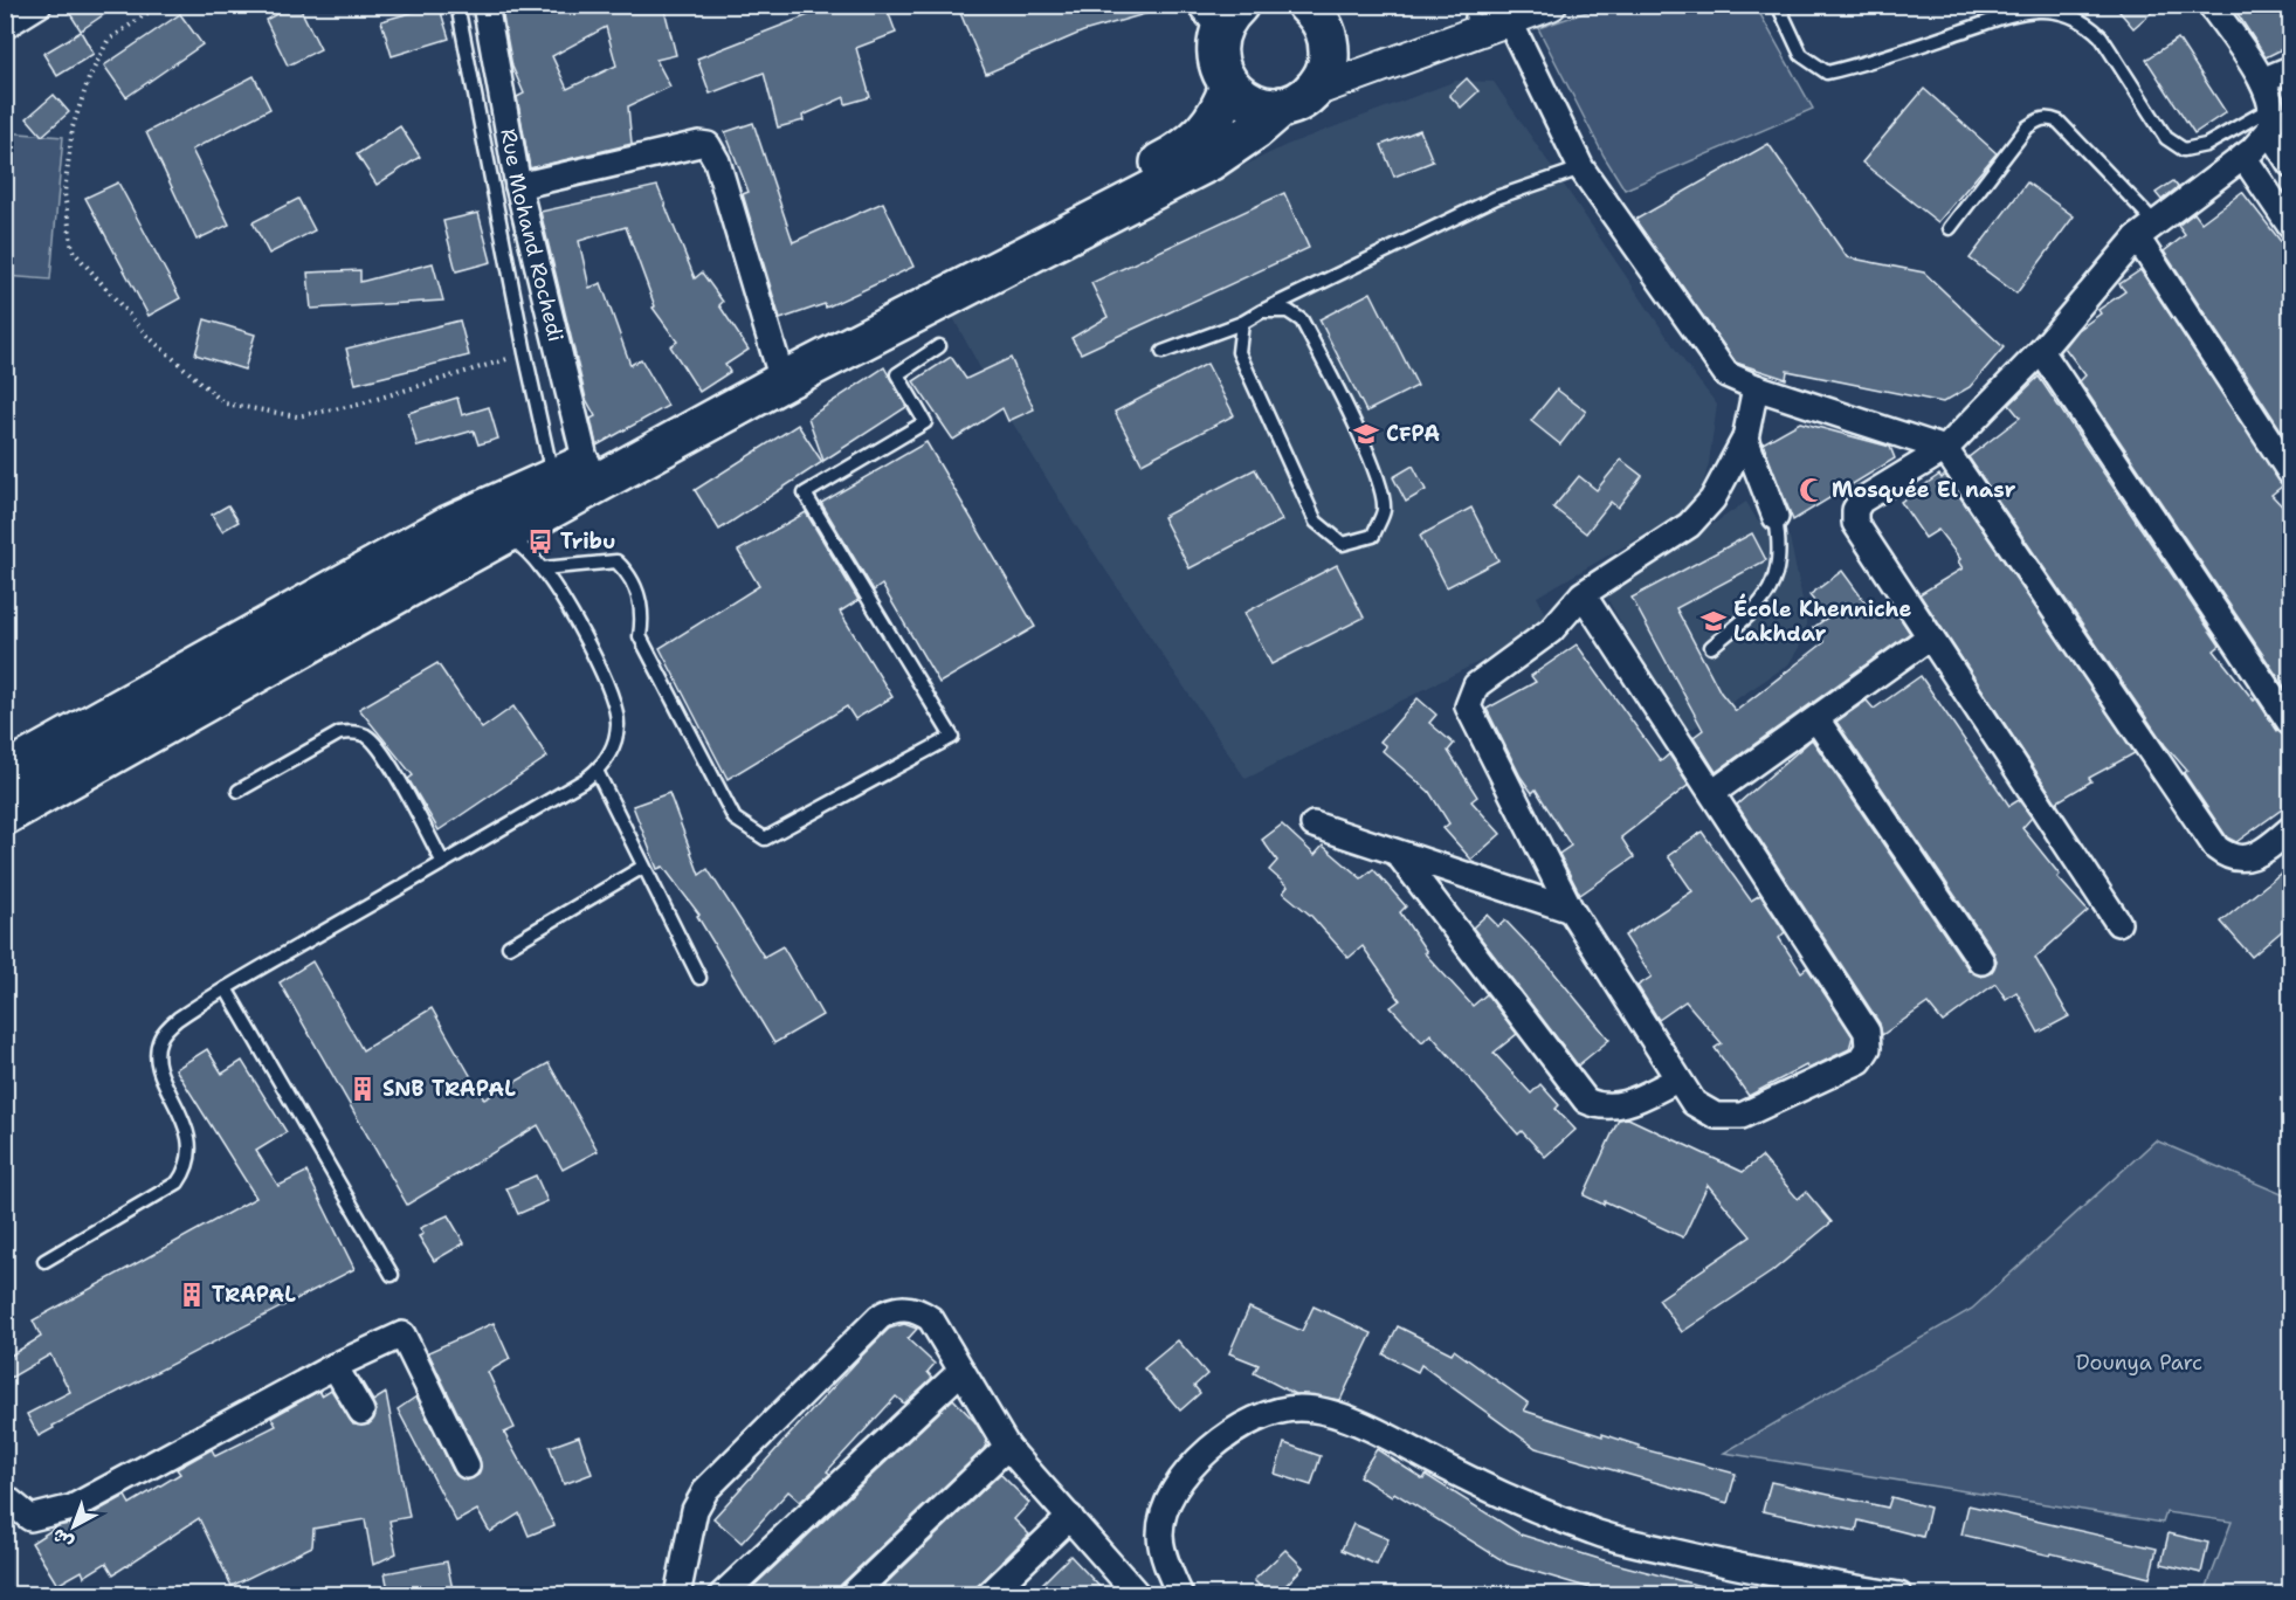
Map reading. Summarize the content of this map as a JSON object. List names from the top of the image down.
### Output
{
  "streets": {
    "street": ["Rue Mohand Rochedi"]
  },
  "parks": ["Dounya Parc"],
  "places": {
    "school or university": ["CFPA", "École Khenniche Lakhdar"],
    "mosque": ["Mosquée El nasr"],
    "bus stop": ["Tribu"],
    "building": ["SNB TRAPAL", "TRAPAL"]
  },
  "north": "bottom left"
}
